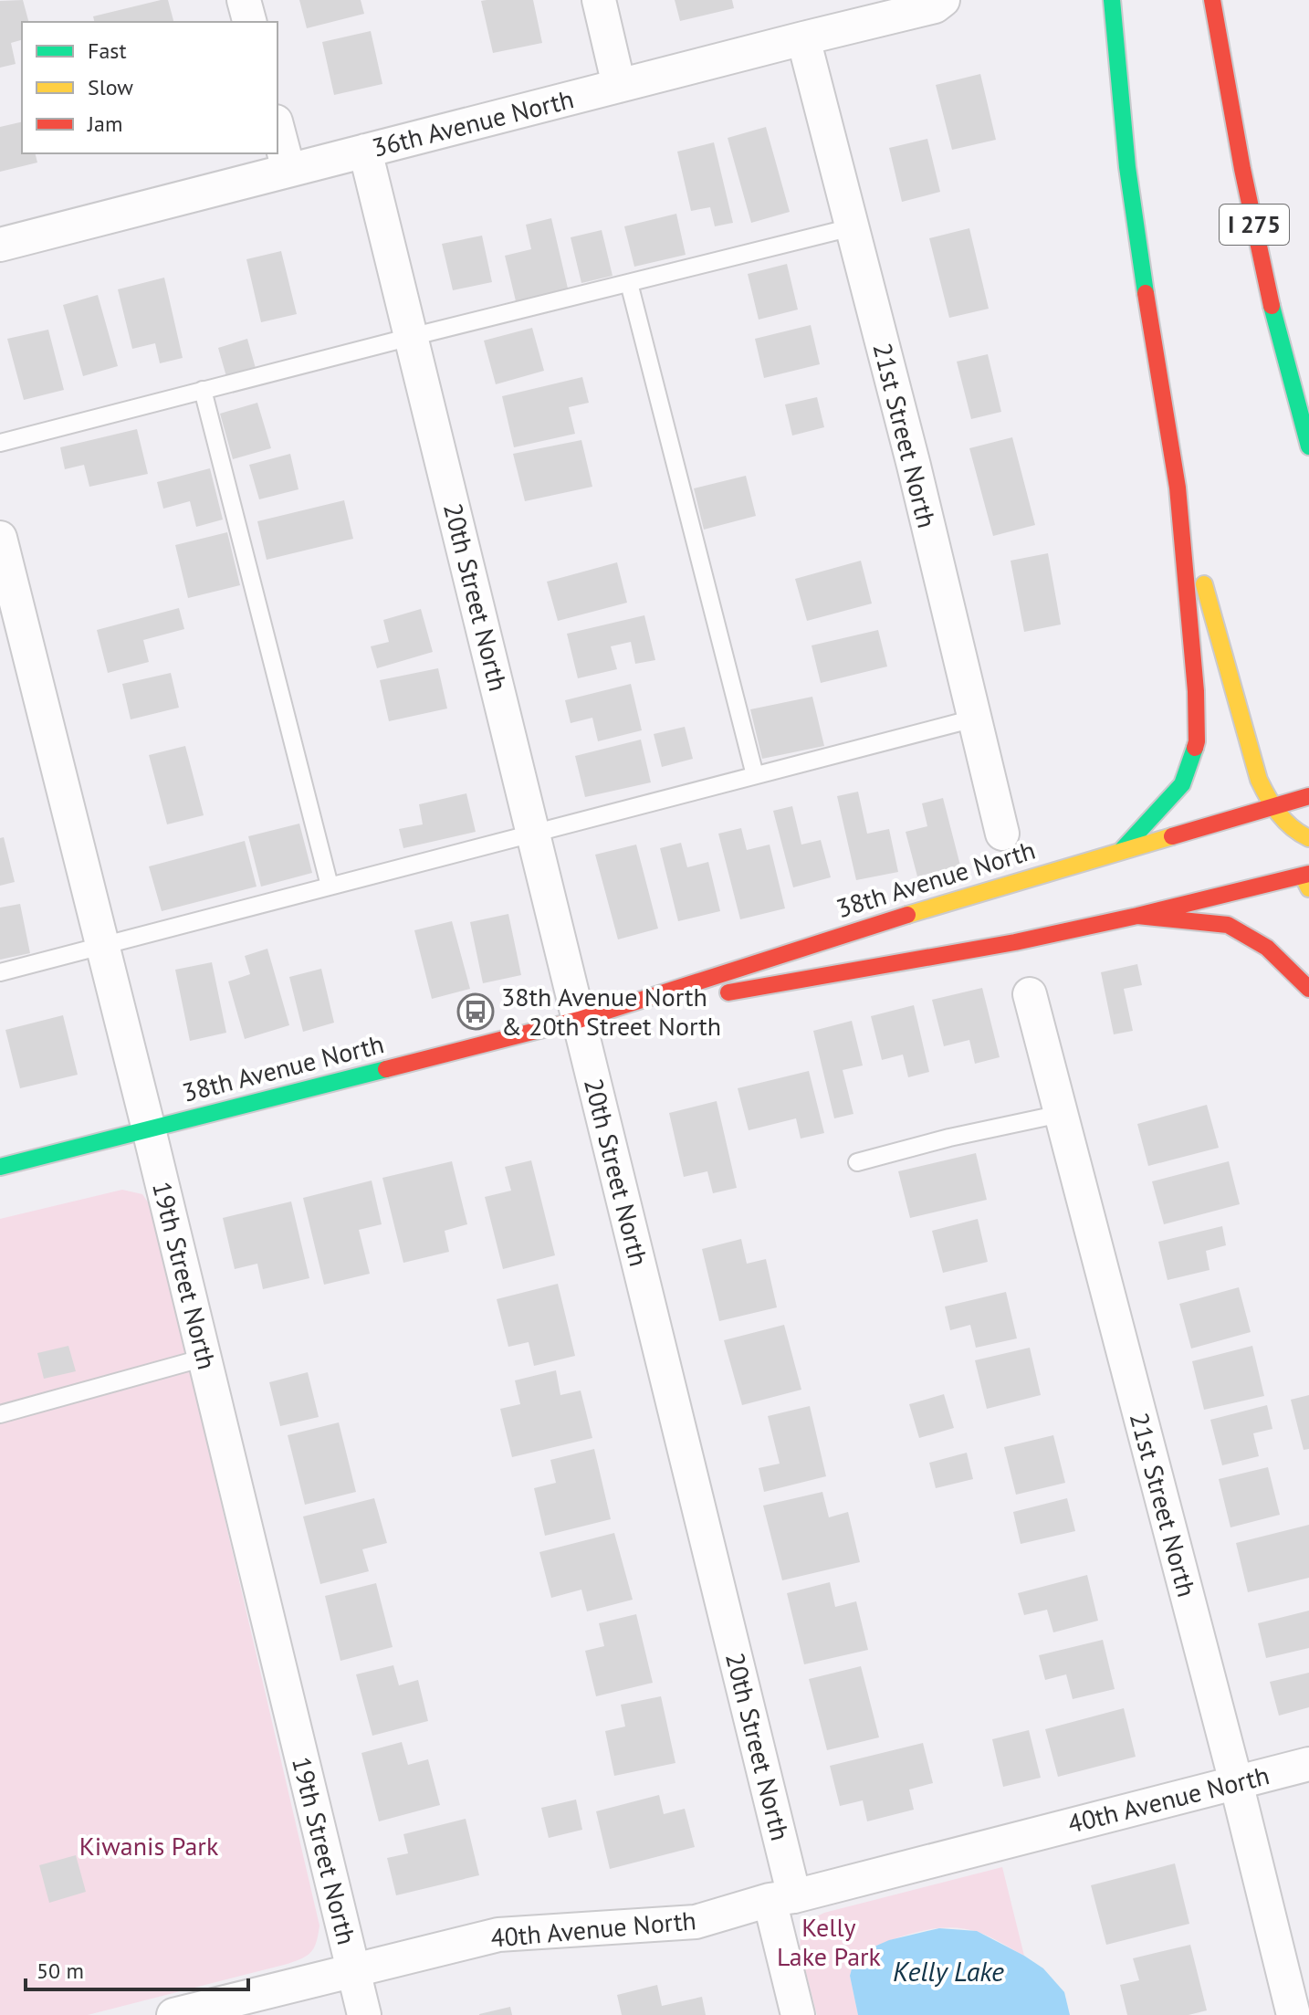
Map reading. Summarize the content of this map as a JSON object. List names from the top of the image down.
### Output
{
  "streets": {
    "main road": ["I 275", "38th Avenue North"],
    "street": [
      "36th Avenue North",
      "21st Street North",
      "20th Street North",
      "19th Street North",
      "40th Avenue North"
    ]
  },
  "crossings": [
    ["36th Avenue North", "21st Street North"],
    ["36th Avenue North", "20th Street North"],
    ["21st Street North", "40th Avenue North"],
    ["20th Street North", "38th Avenue North"],
    ["20th Street North", "40th Avenue North"],
    ["38th Avenue North", "19th Street North"],
    ["19th Street North", "40th Avenue North"]
  ],
  "water": ["Kelly Lake"],
  "parks": ["Kiwanis Park", "Kelly Lake Park"],
  "places": {
    "bus stop": ["38th Avenue North & 20th Street North"]
  },
  "legend": ["Fast", "Slow", "Jam"],
  "scale_bar": "50 m"
}
